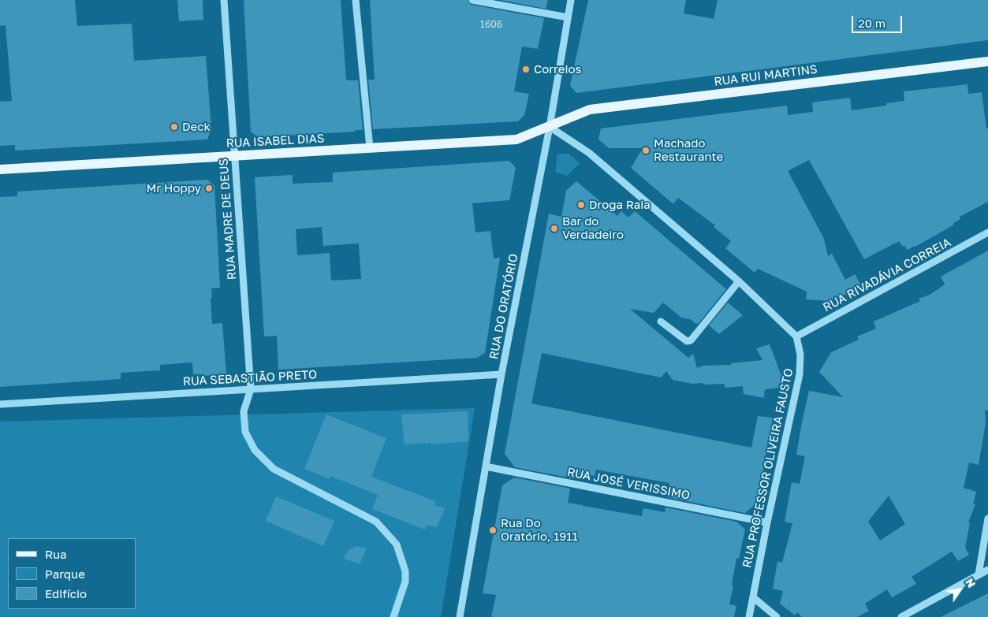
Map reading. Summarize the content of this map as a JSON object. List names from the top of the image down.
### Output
{
  "streets": {
    "main road": ["RUA RUI MARTINS", "RUA ISABEL DIAS"],
    "street": [
      "RUA MADRE DE DEUS",
      "RUA RIVADÁVIA CORREIA",
      "RUA DO ORATÓRIO",
      "RUA SEBASTIÃO PRETO",
      "RUA PROFESSOR OLIVEIRA FAUSTO",
      "RUA JOSÉ VERISSIMO"
    ]
  },
  "crossings": [
    ["RUA RUI MARTINS", "RUA ISABEL DIAS"],
    ["RUA RUI MARTINS", "RUA DO ORATÓRIO"],
    ["RUA ISABEL DIAS", "RUA MADRE DE DEUS"],
    ["RUA ISABEL DIAS", "RUA DO ORATÓRIO"],
    ["RUA MADRE DE DEUS", "RUA SEBASTIÃO PRETO"],
    ["RUA RIVADÁVIA CORREIA", "RUA PROFESSOR OLIVEIRA FAUSTO"],
    ["RUA DO ORATÓRIO", "RUA SEBASTIÃO PRETO"],
    ["RUA DO ORATÓRIO", "RUA JOSÉ VERISSIMO"],
    ["RUA PROFESSOR OLIVEIRA FAUSTO", "RUA JOSÉ VERISSIMO"]
  ],
  "places": [
    "Correios",
    "Deck",
    "Machado Restaurante",
    "Mr Hoppy",
    "Droga Raia",
    "Bar do Verdadeiro",
    "Rua Do Oratório, 1911"
  ],
  "house_numbers": ["1606"],
  "legend": ["Rua", "Parque", "Edifício"],
  "scale_bar": "20 m",
  "north": "top right"
}
